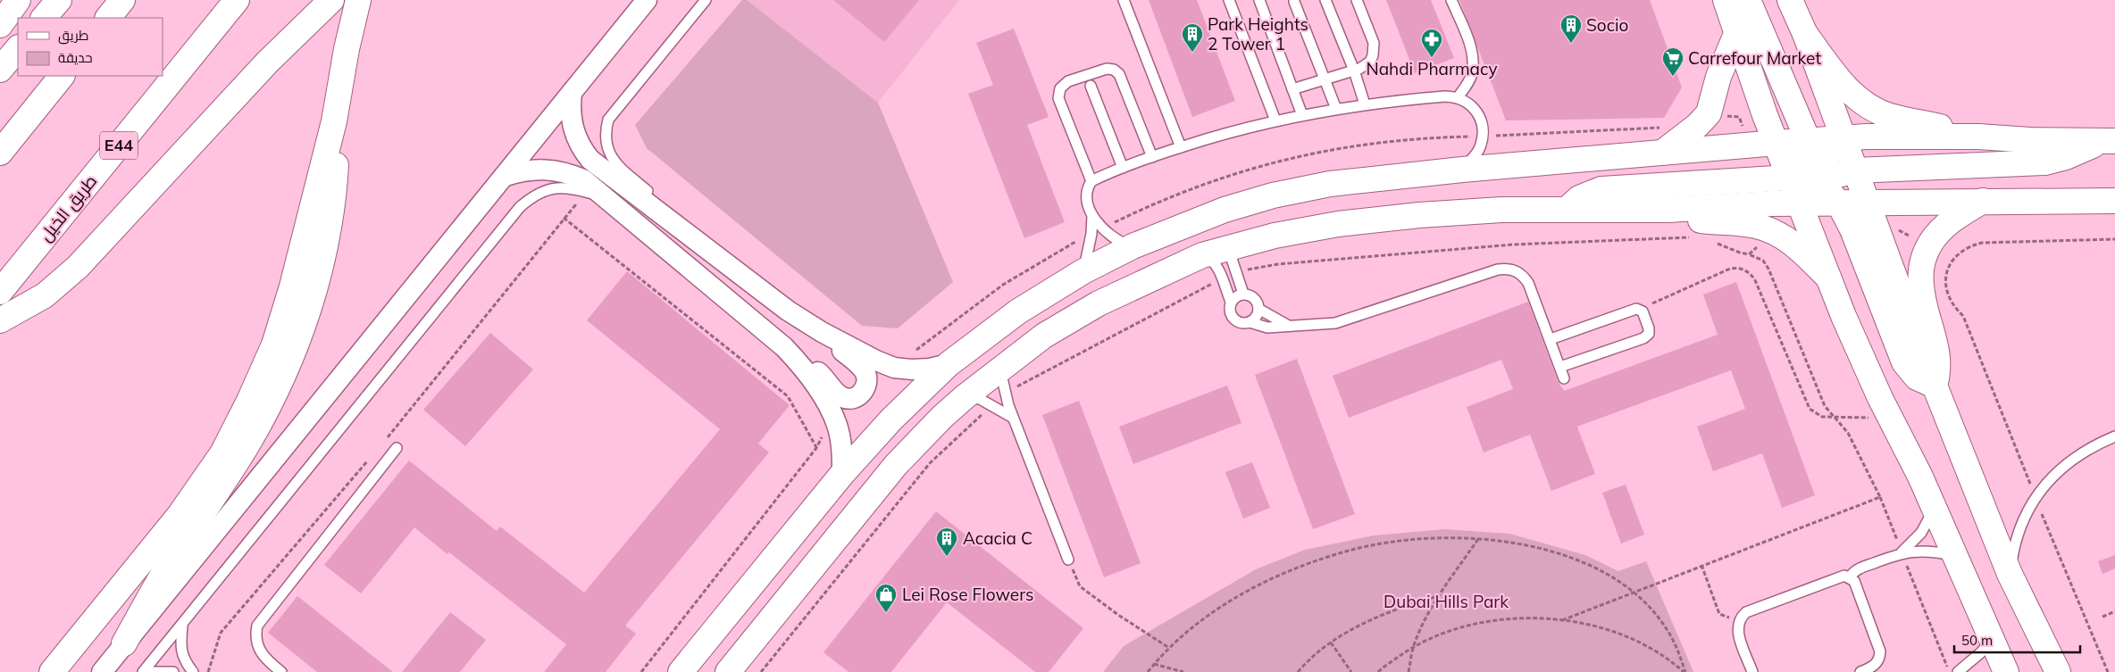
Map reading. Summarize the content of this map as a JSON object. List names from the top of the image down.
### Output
{
  "streets": {
    "main road": ["E44", "طريق الخيل"]
  },
  "parks": ["Dubai Hills Park"],
  "places": {
    "building": ["Socio", "Park Heights 2 Tower 1", "Acacia C"],
    "pharmacy": ["Nahdi Pharmacy"],
    "supermarket": ["Carrefour Market"],
    "shop": ["Lei Rose Flowers"]
  },
  "legend": ["طريق", "حديقة"],
  "scale_bar": "50 m"
}
